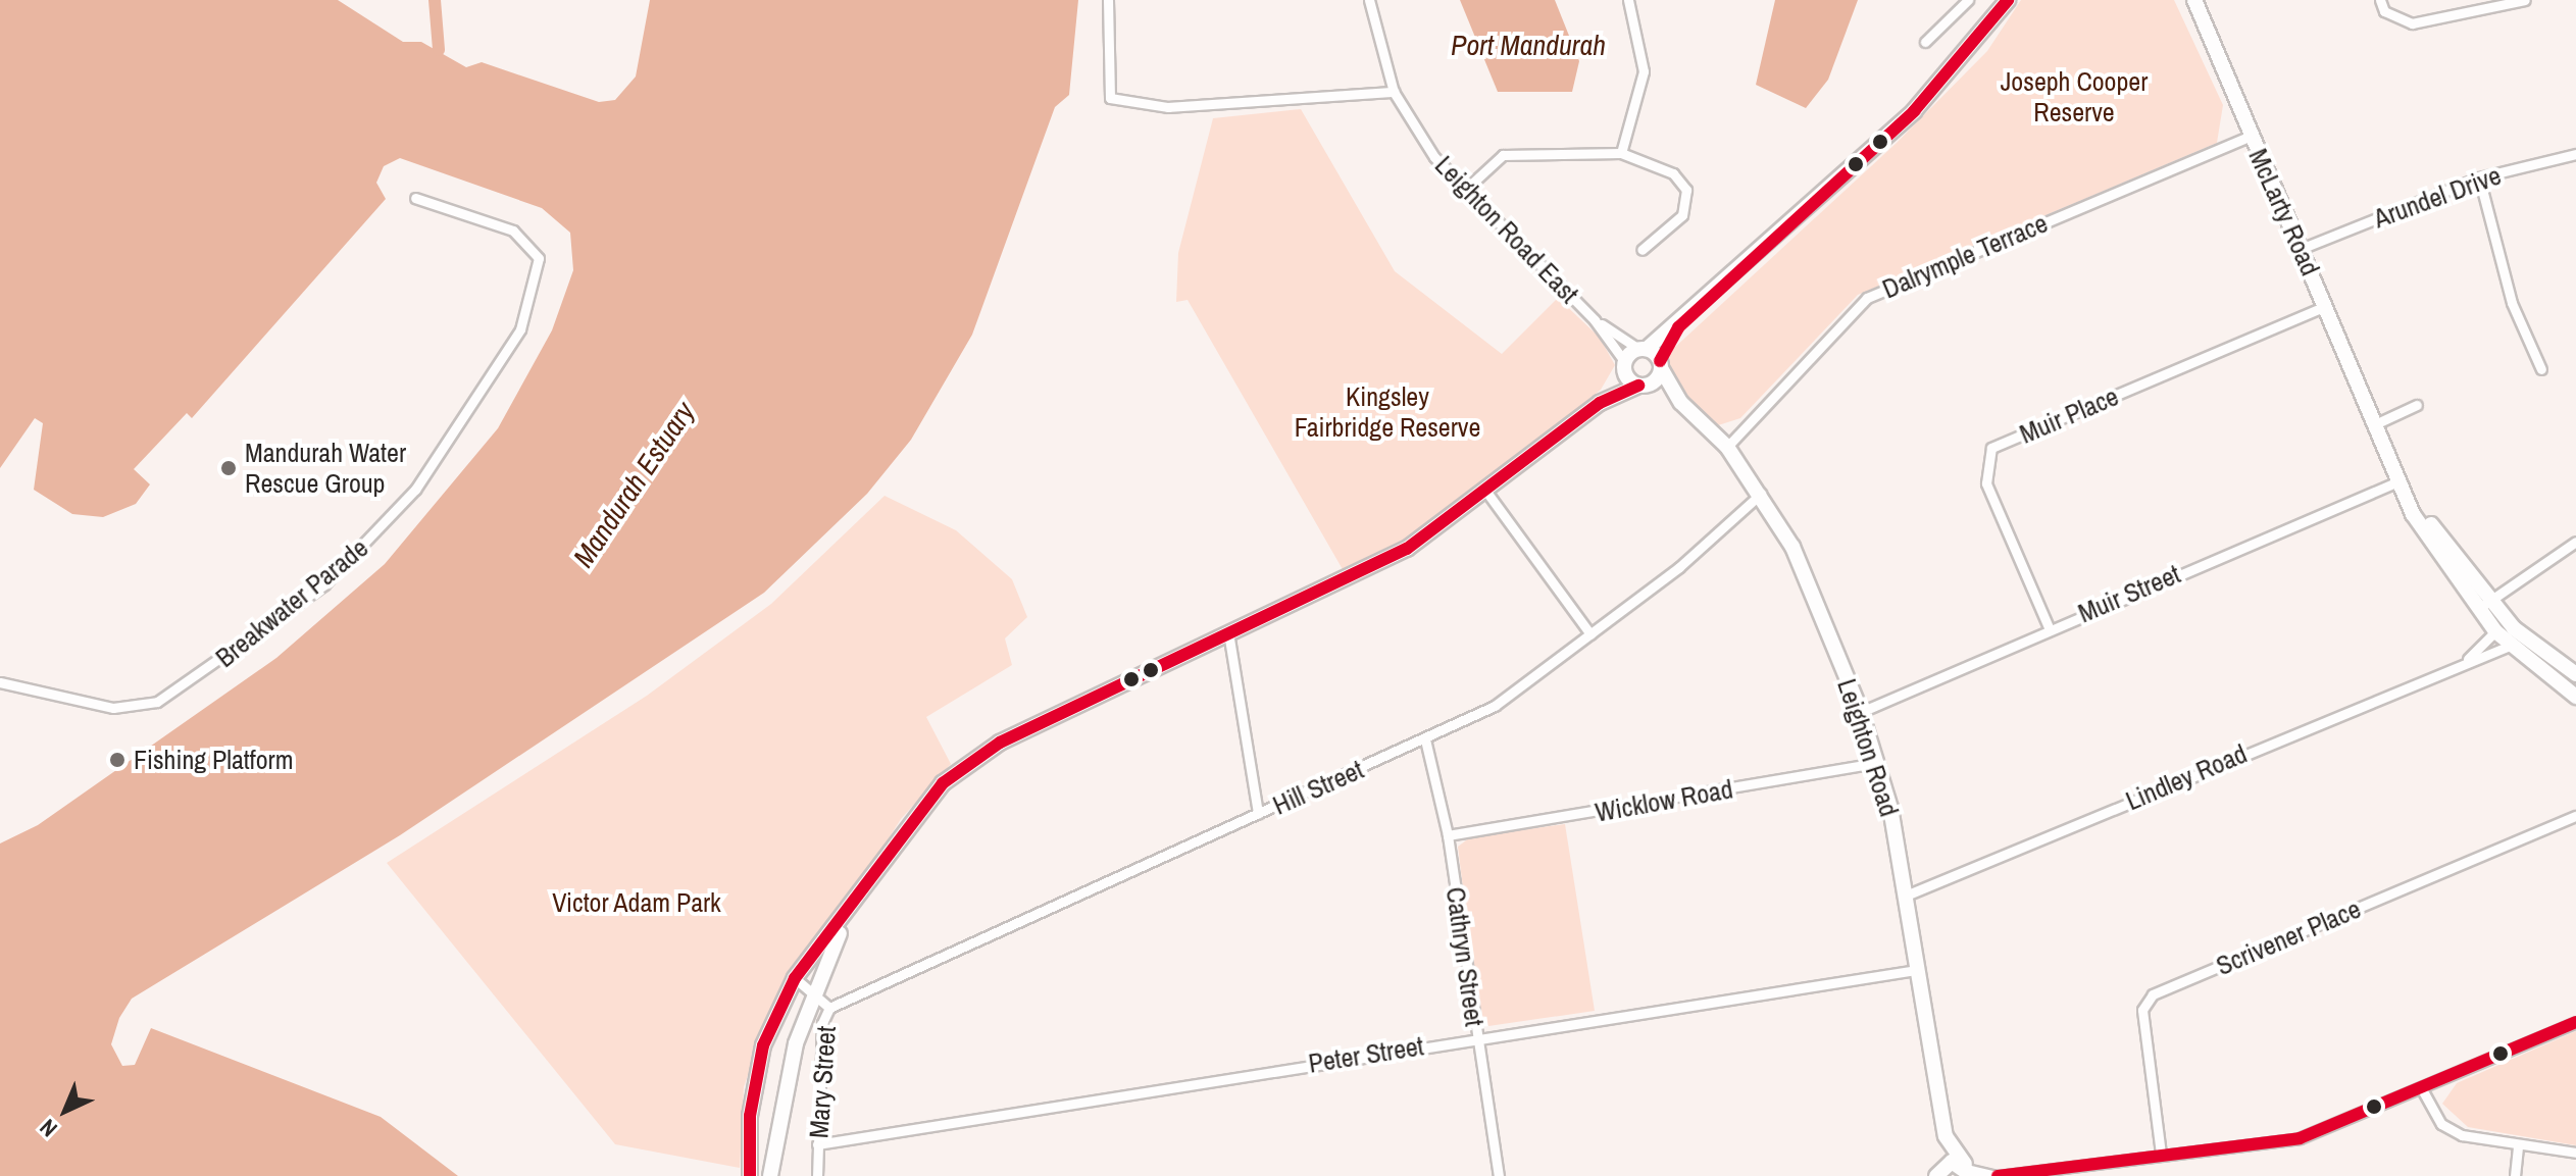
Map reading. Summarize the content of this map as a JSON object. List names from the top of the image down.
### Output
{
  "streets": {
    "street": [
      "Arundel Drive",
      "McLarty Road",
      "Leighton Road East",
      "Dalrymple Terrace",
      "Muir Place",
      "Muir Street",
      "Breakwater Parade",
      "Leighton Road",
      "Lindley Road",
      "Hill Street",
      "Wicklow Road",
      "Scrivener Place",
      "Cathryn Street",
      "Peter Street",
      "Mary Street"
    ]
  },
  "crossings": [
    ["Arundel Drive", "McLarty Road"],
    ["McLarty Road", "Dalrymple Terrace"],
    ["McLarty Road", "Muir Place"],
    ["McLarty Road", "Muir Street"],
    ["McLarty Road", "Lindley Road"],
    ["Leighton Road East", "Mary Street"],
    ["Dalrymple Terrace", "Leighton Road"],
    ["Muir Place", "Muir Street"],
    ["Muir Street", "Leighton Road"],
    ["Leighton Road", "Lindley Road"],
    ["Leighton Road", "Hill Street"],
    ["Leighton Road", "Wicklow Road"],
    ["Leighton Road", "Peter Street"],
    ["Leighton Road", "Mary Street"],
    ["Hill Street", "Cathryn Street"],
    ["Hill Street", "Mary Street"],
    ["Wicklow Road", "Cathryn Street"],
    ["Cathryn Street", "Peter Street"],
    ["Peter Street", "Mary Street"]
  ],
  "water": ["Port Mandurah", "Mandurah Estuary"],
  "parks": ["Joseph Cooper Reserve", "Kingsley Fairbridge Reserve", "Victor Adam Park"],
  "places": ["Mandurah Water Rescue Group", "Fishing Platform"],
  "north": "bottom left"
}
